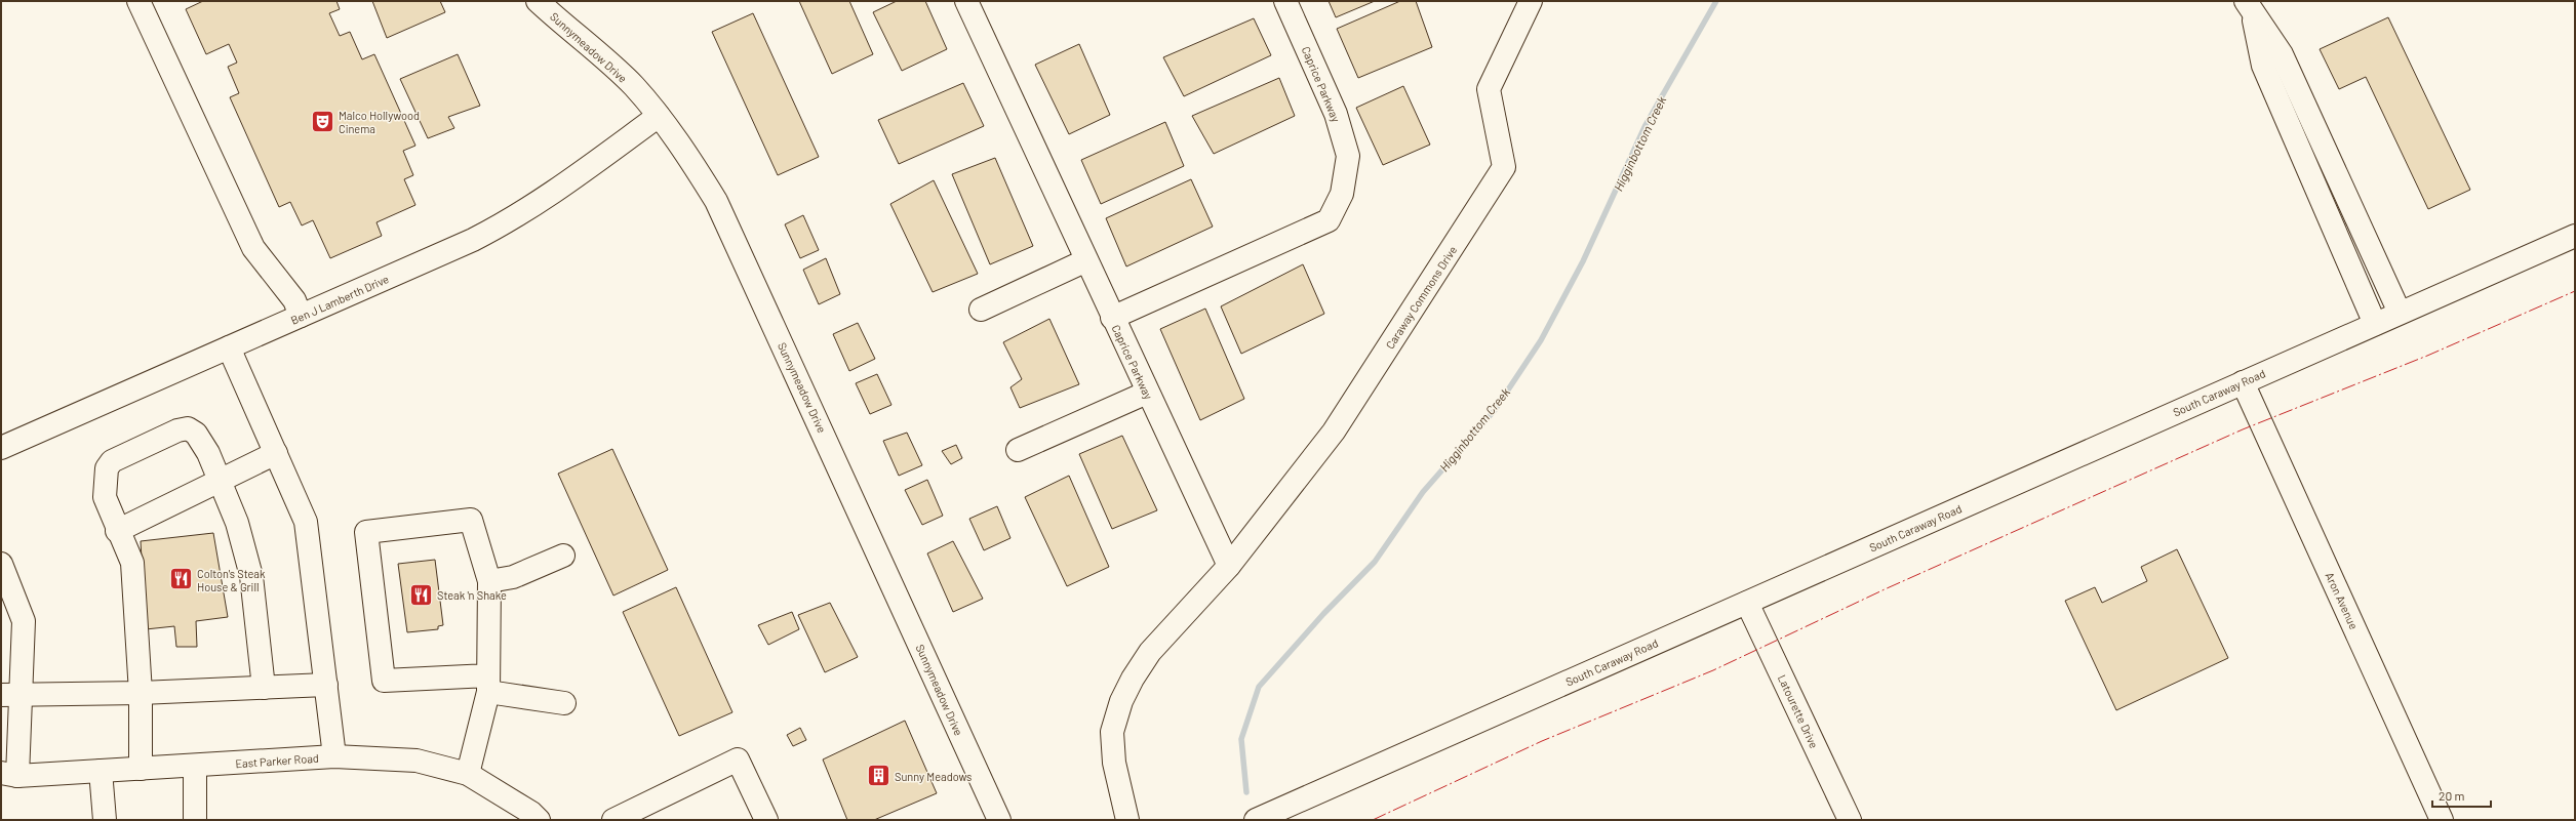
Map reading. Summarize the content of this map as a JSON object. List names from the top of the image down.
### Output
{
  "streets": {
    "street": [
      "Sunnymeadow Drive",
      "Caprice Parkway",
      "Caraway Commons Drive",
      "Ben J Lamberth Drive",
      "South Caraway Road",
      "Aron Avenue",
      "Latourette Drive",
      "East Parker Road"
    ]
  },
  "crossings": [
    ["Sunnymeadow Drive", "Ben J Lamberth Drive"],
    ["Caprice Parkway", "Caraway Commons Drive"],
    ["South Caraway Road", "Aron Avenue"],
    ["South Caraway Road", "Latourette Drive"]
  ],
  "water": ["Higginbottom Creek"],
  "places": {
    "theatre": ["Malco Hollywood Cinema"],
    "restaurant": ["Colton's Steak House & Grill", "Steak 'n Shake"],
    "building": ["Sunny Meadows"]
  },
  "scale_bar": "20 m"
}
